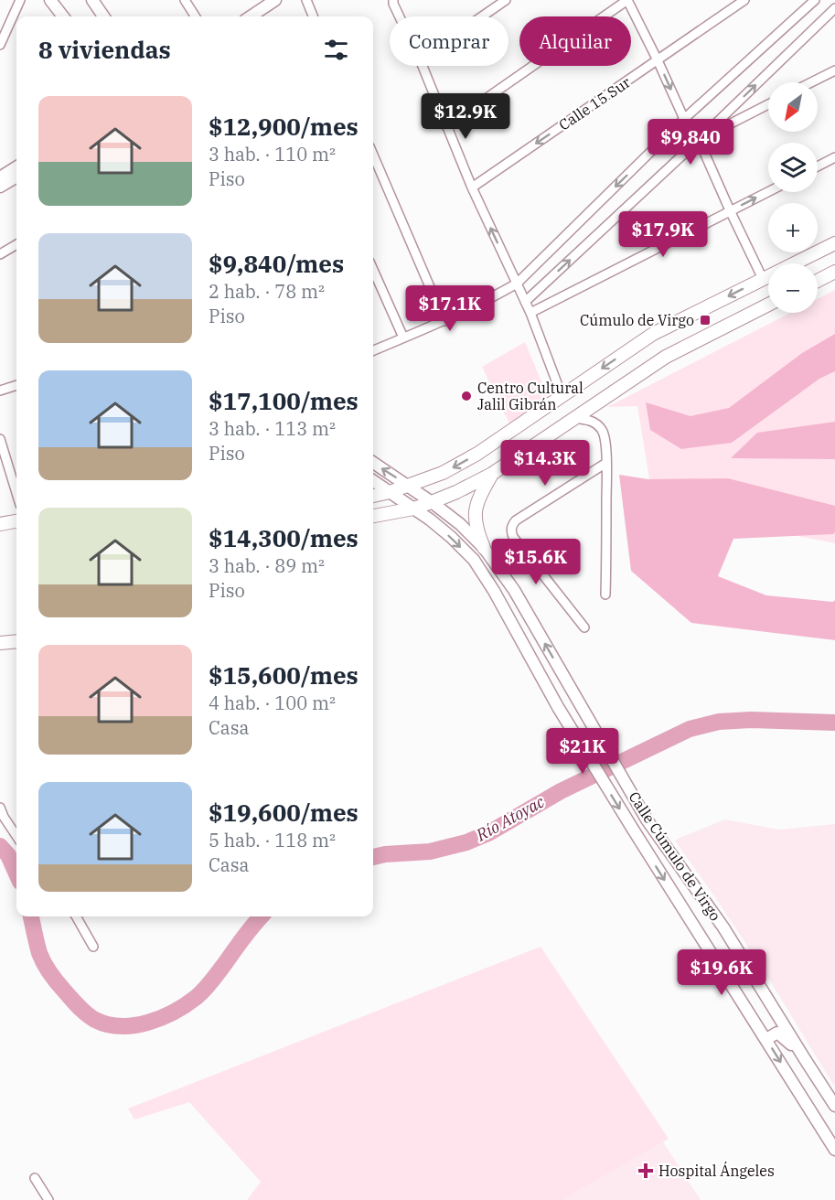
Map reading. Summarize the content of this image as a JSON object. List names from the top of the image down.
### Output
{
  "streets": {
    "main road": ["Calle Cúmulo de Virgo"],
    "street": ["Calle 15 Sur"]
  },
  "water": ["Río Atoyac"],
  "places": {
    "transit": ["Cúmulo de Virgo"],
    "other": ["Centro Cultural Jalil Gibrán"],
    "health": ["Hospital Ángeles"]
  },
  "north": "bottom left",
  "page": {
    "chip": ["Comprar", "Alquilar"],
    "heading": "8 viviendas",
    "map_buttons": ["+", "−"],
    "list": [
      {
        "name": "$12,900/mes",
        "note": "3 hab. · 110 m² · Piso"
      },
      {
        "name": "$9,840/mes",
        "note": "2 hab. · 78 m² · Piso"
      },
      {
        "name": "$17,100/mes",
        "note": "3 hab. · 113 m² · Piso"
      },
      {
        "name": "$14,300/mes",
        "note": "3 hab. · 89 m² · Piso"
      },
      {
        "name": "$15,600/mes",
        "note": "4 hab. · 100 m² · Casa"
      },
      {
        "name": "$19,600/mes",
        "note": "5 hab. · 118 m² · Casa"
      }
    ],
    "price": [
      "$12.9K",
      "$9,840",
      "$17.9K",
      "$17.1K",
      "$14.3K",
      "$15.6K",
      "$21K",
      "$19.6K"
    ]
  }
}
